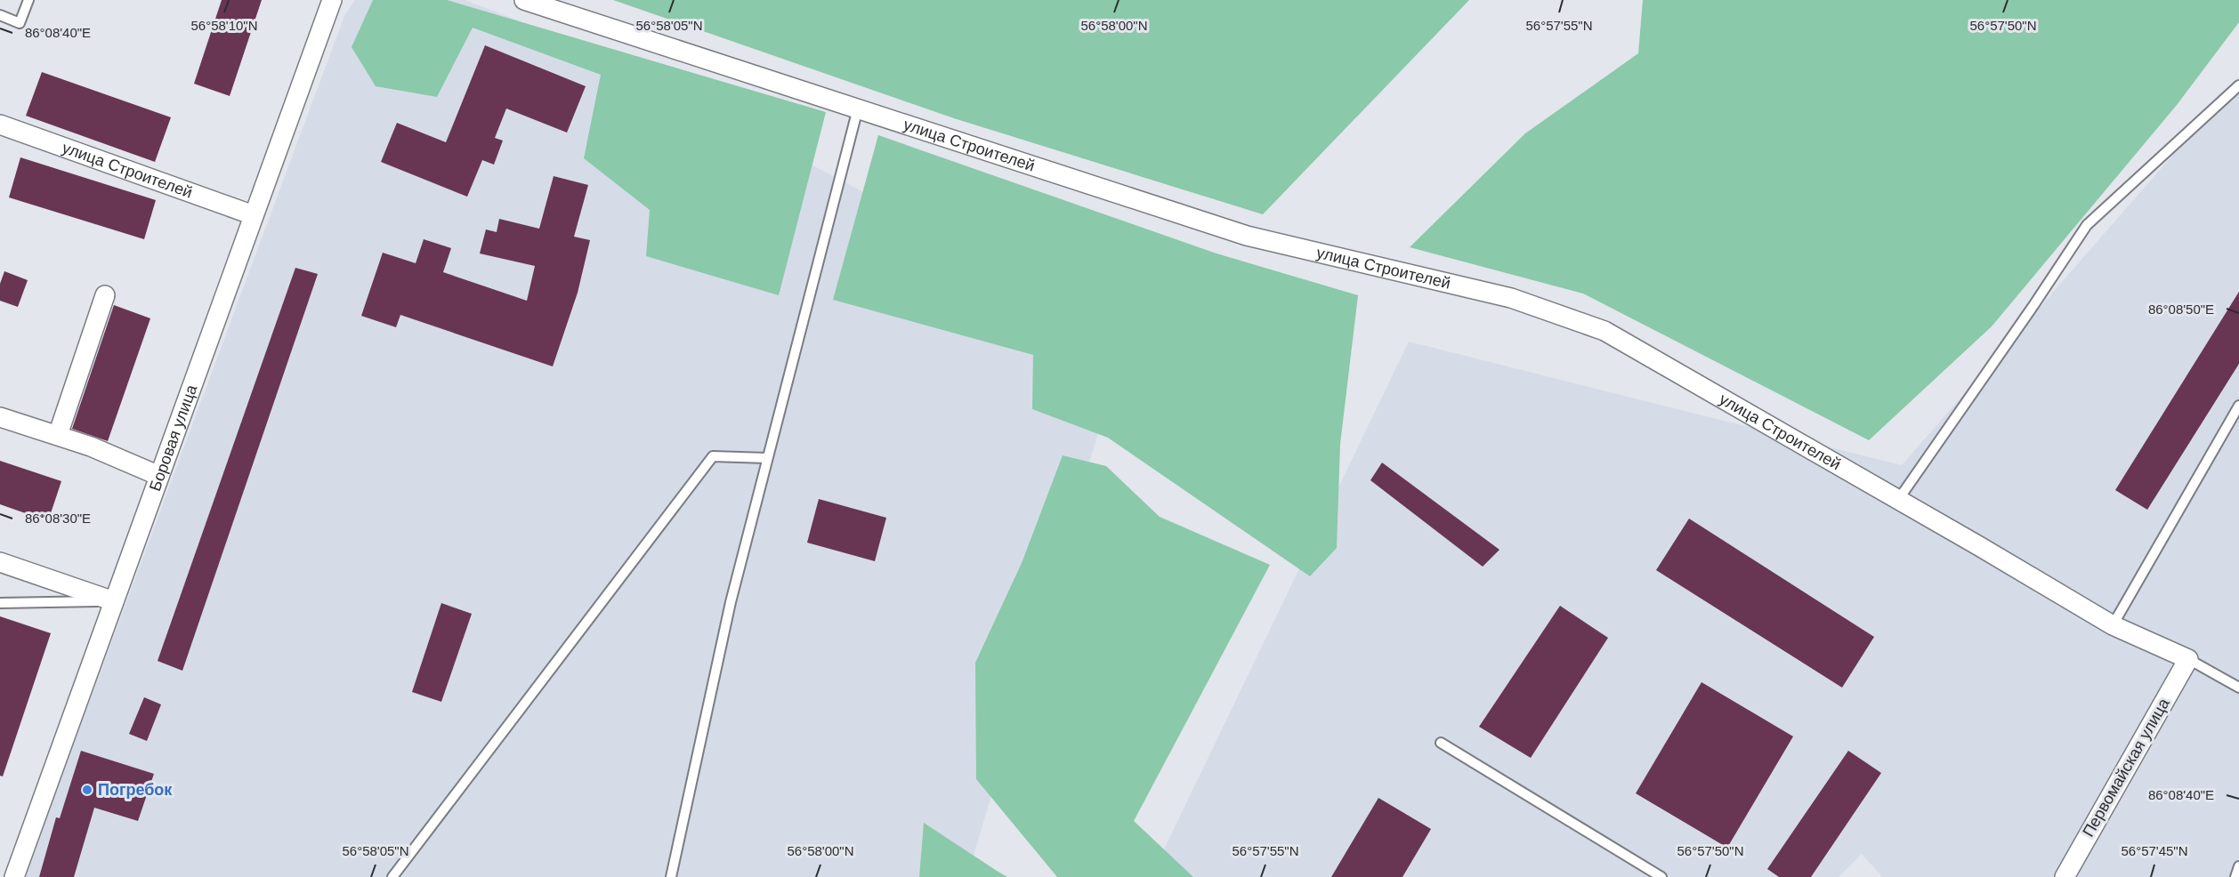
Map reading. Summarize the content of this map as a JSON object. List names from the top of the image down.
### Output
{
  "streets": {
    "street": ["улица Строителей", "Боровая улица", "Первомайская улица"]
  },
  "crossings": [
    ["улица Строителей", "Боровая улица"],
    ["улица Строителей", "Первомайская улица"]
  ],
  "places": ["Погребок"],
  "coordinates": [
    "56°58'10\"N",
    "56°58'05\"N",
    "56°58'00\"N",
    "56°57'55\"N",
    "56°57'50\"N",
    "86°08'40\"E",
    "86°08'50\"E",
    "86°08'30\"E",
    "56°57'45\"N"
  ]
}
